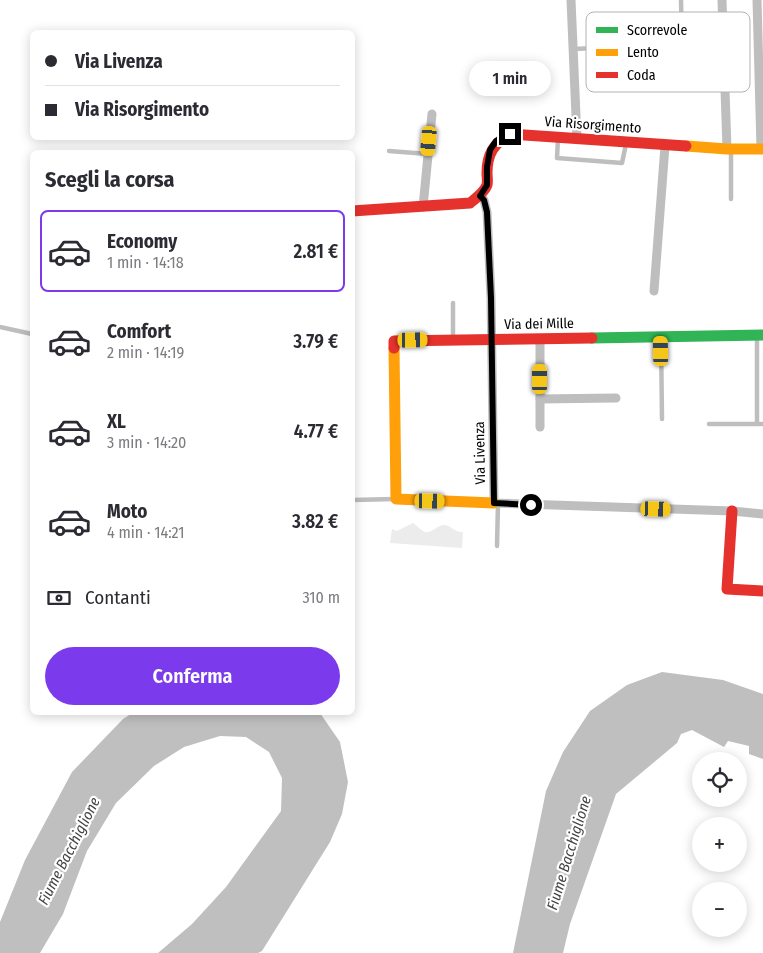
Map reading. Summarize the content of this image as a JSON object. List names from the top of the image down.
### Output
{
  "streets": {
    "street": ["Via Risorgimento", "Via dei Mille", "Via Livenza"]
  },
  "crossings": [
    ["Via Risorgimento", "Via Livenza"],
    ["Via dei Mille", "Via Livenza"]
  ],
  "water": ["Fiume Bacchiglione"],
  "legend": ["Scorrevole", "Lento", "Coda"],
  "page": {
    "banner": ["Via Livenza", "Via Risorgimento"],
    "bubble": "1 min",
    "heading": "Scegli la corsa",
    "list": [
      {
        "name": "Economy",
        "note": "1 min · 14:18",
        "value": "2.81 €"
      },
      {
        "name": "Comfort",
        "note": "2 min · 14:19",
        "value": "3.79 €"
      },
      {
        "name": "XL",
        "note": "3 min · 14:20",
        "value": "4.77 €"
      },
      {
        "name": "Moto",
        "note": "4 min · 14:21",
        "value": "3.82 €"
      }
    ],
    "pay": ["Contanti", "310 m"],
    "buttons": "Conferma",
    "map_buttons": ["+", "−"]
  }
}
